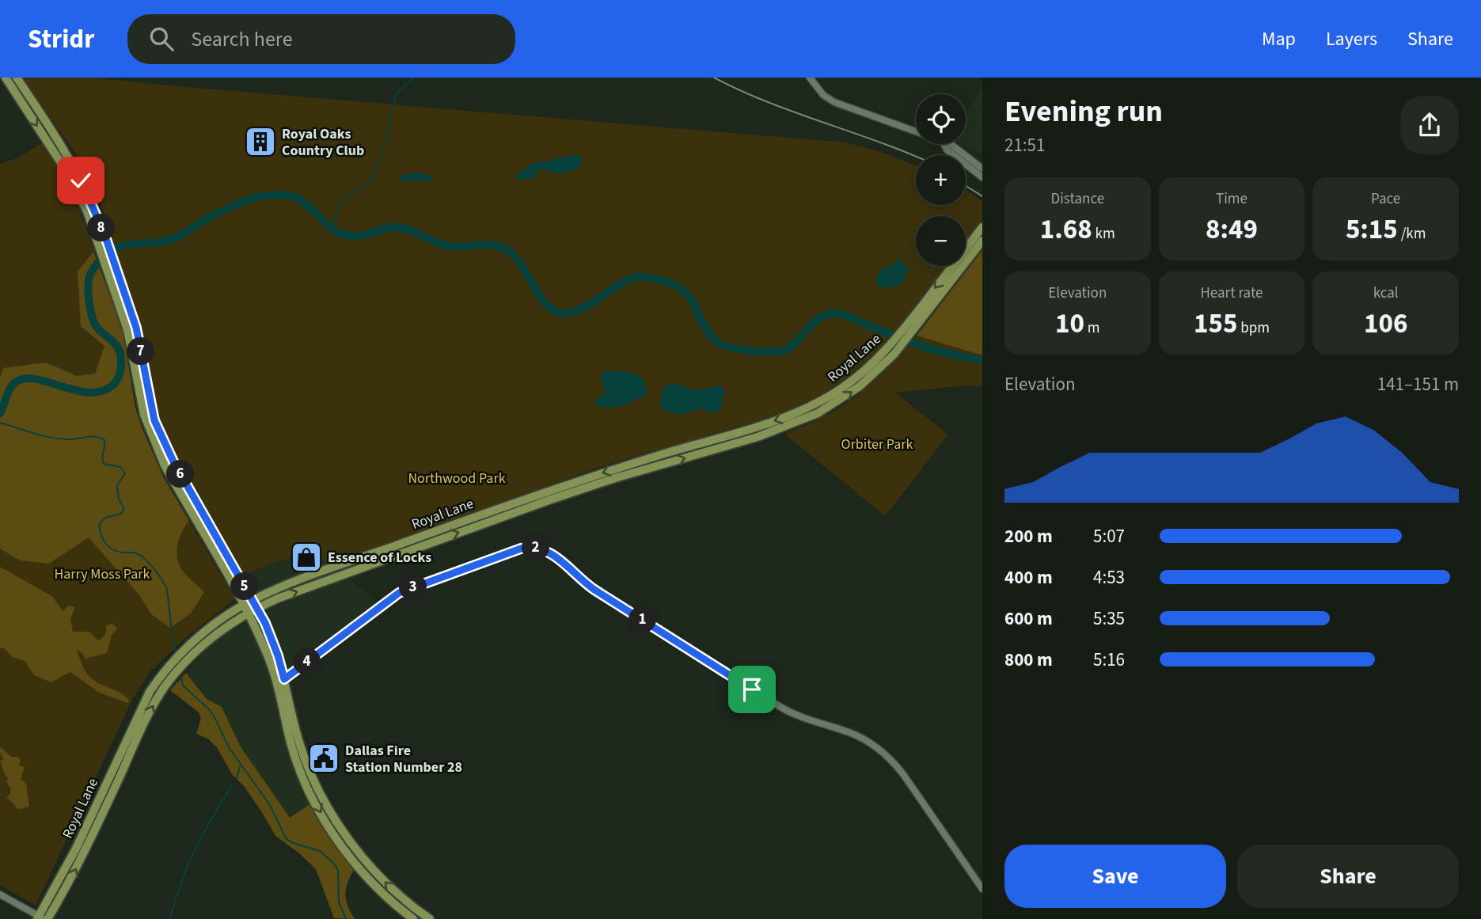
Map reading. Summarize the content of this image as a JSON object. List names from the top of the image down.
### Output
{
  "streets": {
    "main road": ["Royal Lane"]
  },
  "parks": ["Orbiter Park", "Northwood Park", "Harry Moss Park"],
  "places": {
    "building": ["Royal Oaks Country Club"],
    "shop": ["Essence of Locks"],
    "public building": ["Dallas Fire Station Number 28"]
  },
  "page": {
    "header": "Stridr",
    "search": "Search here",
    "nav": ["Map", "Layers", "Share"],
    "heading": ["Evening run", "21:51"],
    "map_buttons": ["+", "−"],
    "stats": [
      ["Distance", "1.68 km"],
      ["Time", "8:49"],
      ["Pace", "5:15 /km"],
      ["Elevation", "10 m"],
      ["Heart rate", "155 bpm"],
      ["kcal", "106"]
    ],
    "pins": [
      "8",
      "7",
      "6",
      "2",
      "5",
      "3",
      "1",
      "4"
    ],
    "chart": ["Elevation", "141–151 m"],
    "list": [
      {
        "name": "200 m",
        "note": "5:07"
      },
      {
        "name": "400 m",
        "note": "4:53"
      },
      {
        "name": "600 m",
        "note": "5:35"
      },
      {
        "name": "800 m",
        "note": "5:16"
      }
    ],
    "buttons": ["Save", "Share"]
  }
}
